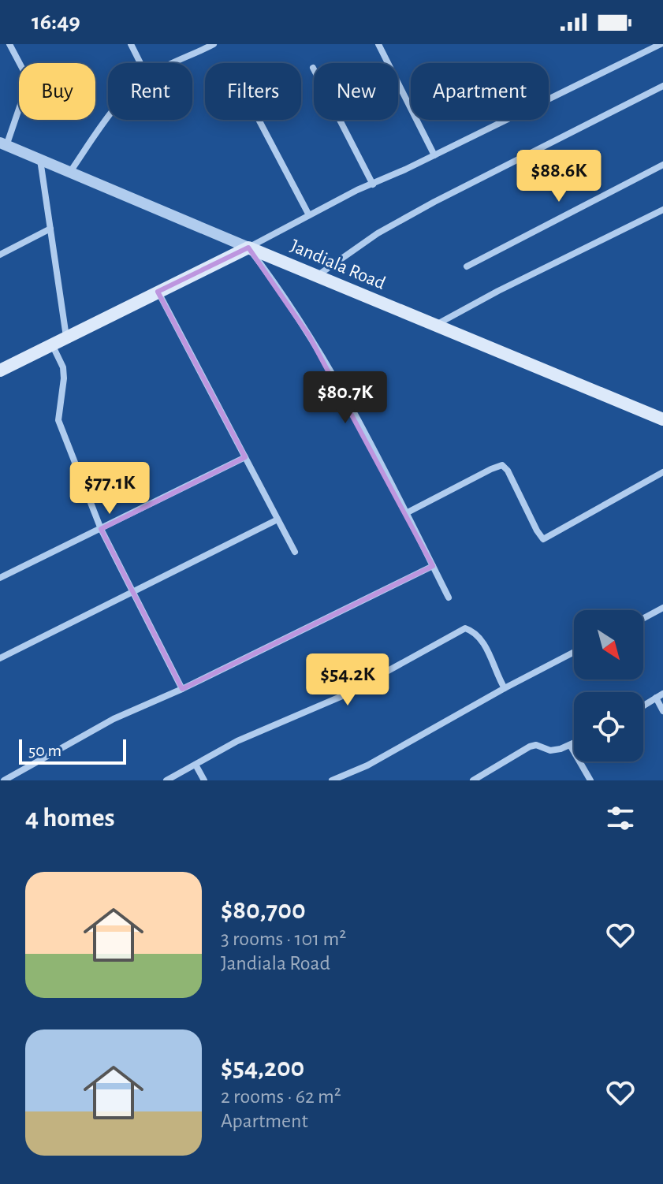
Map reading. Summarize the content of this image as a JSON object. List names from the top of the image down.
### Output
{
  "streets": {
    "main road": ["Jandiala Road"]
  },
  "scale_bar": "50 m",
  "north": "bottom right",
  "page": {
    "status": "16:49",
    "chip": [
      "Buy",
      "Rent",
      "Filters",
      "New",
      "Apartment"
    ],
    "price": [
      "$88.6K",
      "$80.7K",
      "$77.1K",
      "$54.2K"
    ],
    "scale": "50 m",
    "heading": "4 homes",
    "list": [
      {
        "name": "$80,700",
        "note": "3 rooms · 101 m² · Jandiala Road"
      },
      {
        "name": "$54,200",
        "note": "2 rooms · 62 m² · Apartment"
      }
    ]
  }
}
